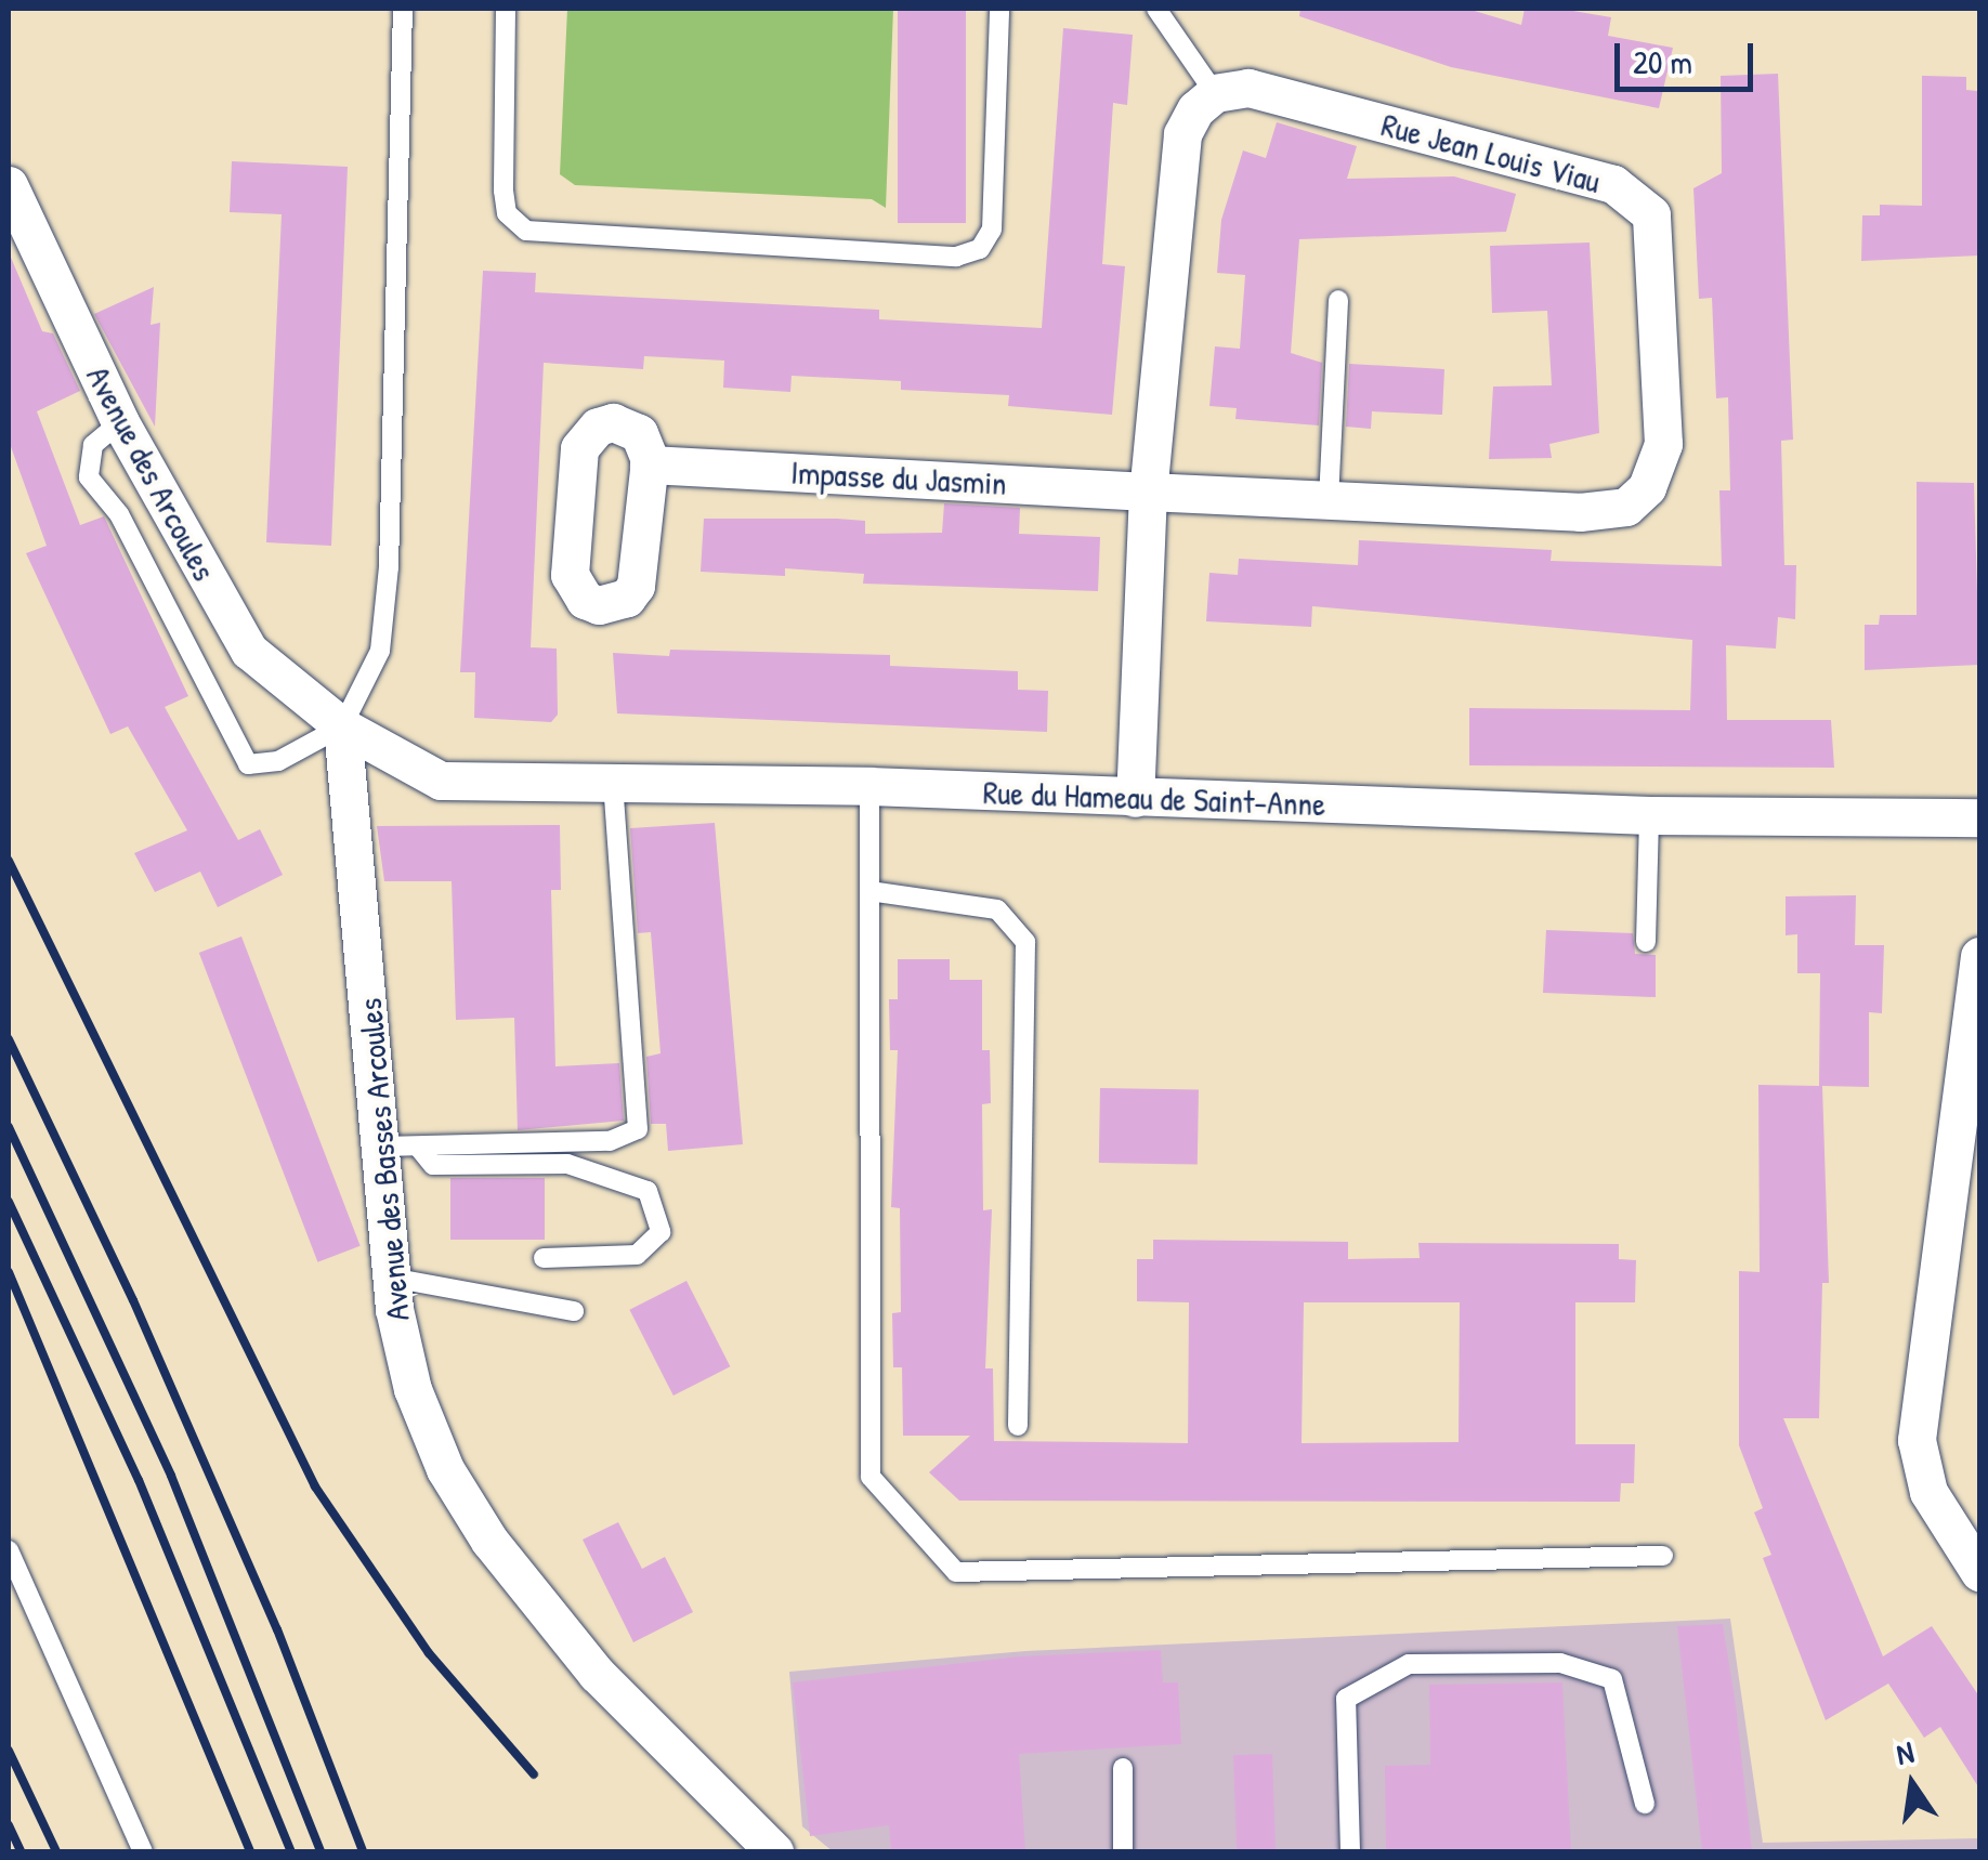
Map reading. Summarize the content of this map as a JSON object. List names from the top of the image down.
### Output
{
  "streets": {
    "street": [
      "Rue Jean Louis Viau",
      "Avenue des Arcoules",
      "Impasse du Jasmin",
      "Rue du Hameau de Saint-Anne",
      "Avenue des Basses Arcoules"
    ]
  },
  "crossings": [
    ["Rue Jean Louis Viau", "Impasse du Jasmin"],
    ["Avenue des Arcoules", "Rue du Hameau de Saint-Anne"],
    ["Avenue des Arcoules", "Avenue des Basses Arcoules"],
    ["Rue du Hameau de Saint-Anne", "Avenue des Basses Arcoules"]
  ],
  "scale_bar": "20 m",
  "north": "top"
}
